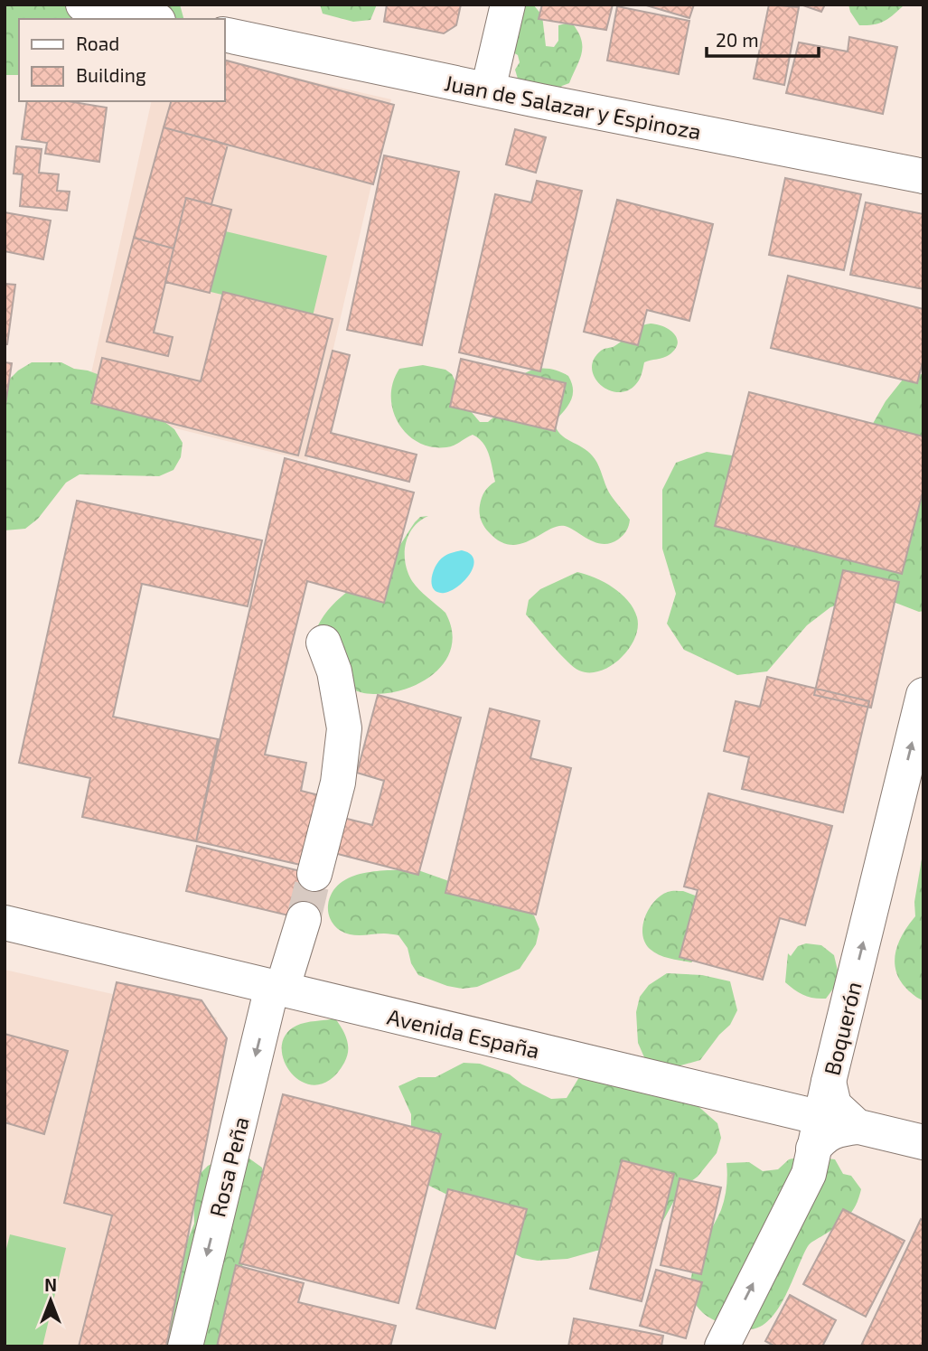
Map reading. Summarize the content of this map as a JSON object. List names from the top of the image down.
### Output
{
  "streets": {
    "street": [
      "Juan de Salazar y Espinoza",
      "Boquerón",
      "Avenida España",
      "Rosa Peña"
    ]
  },
  "crossings": [
    ["Boquerón", "Avenida España"],
    ["Avenida España", "Rosa Peña"]
  ],
  "one_way": ["Boquerón", "Rosa Peña"],
  "legend": ["Road", "Building"],
  "scale_bar": "20 m",
  "north": "top"
}
